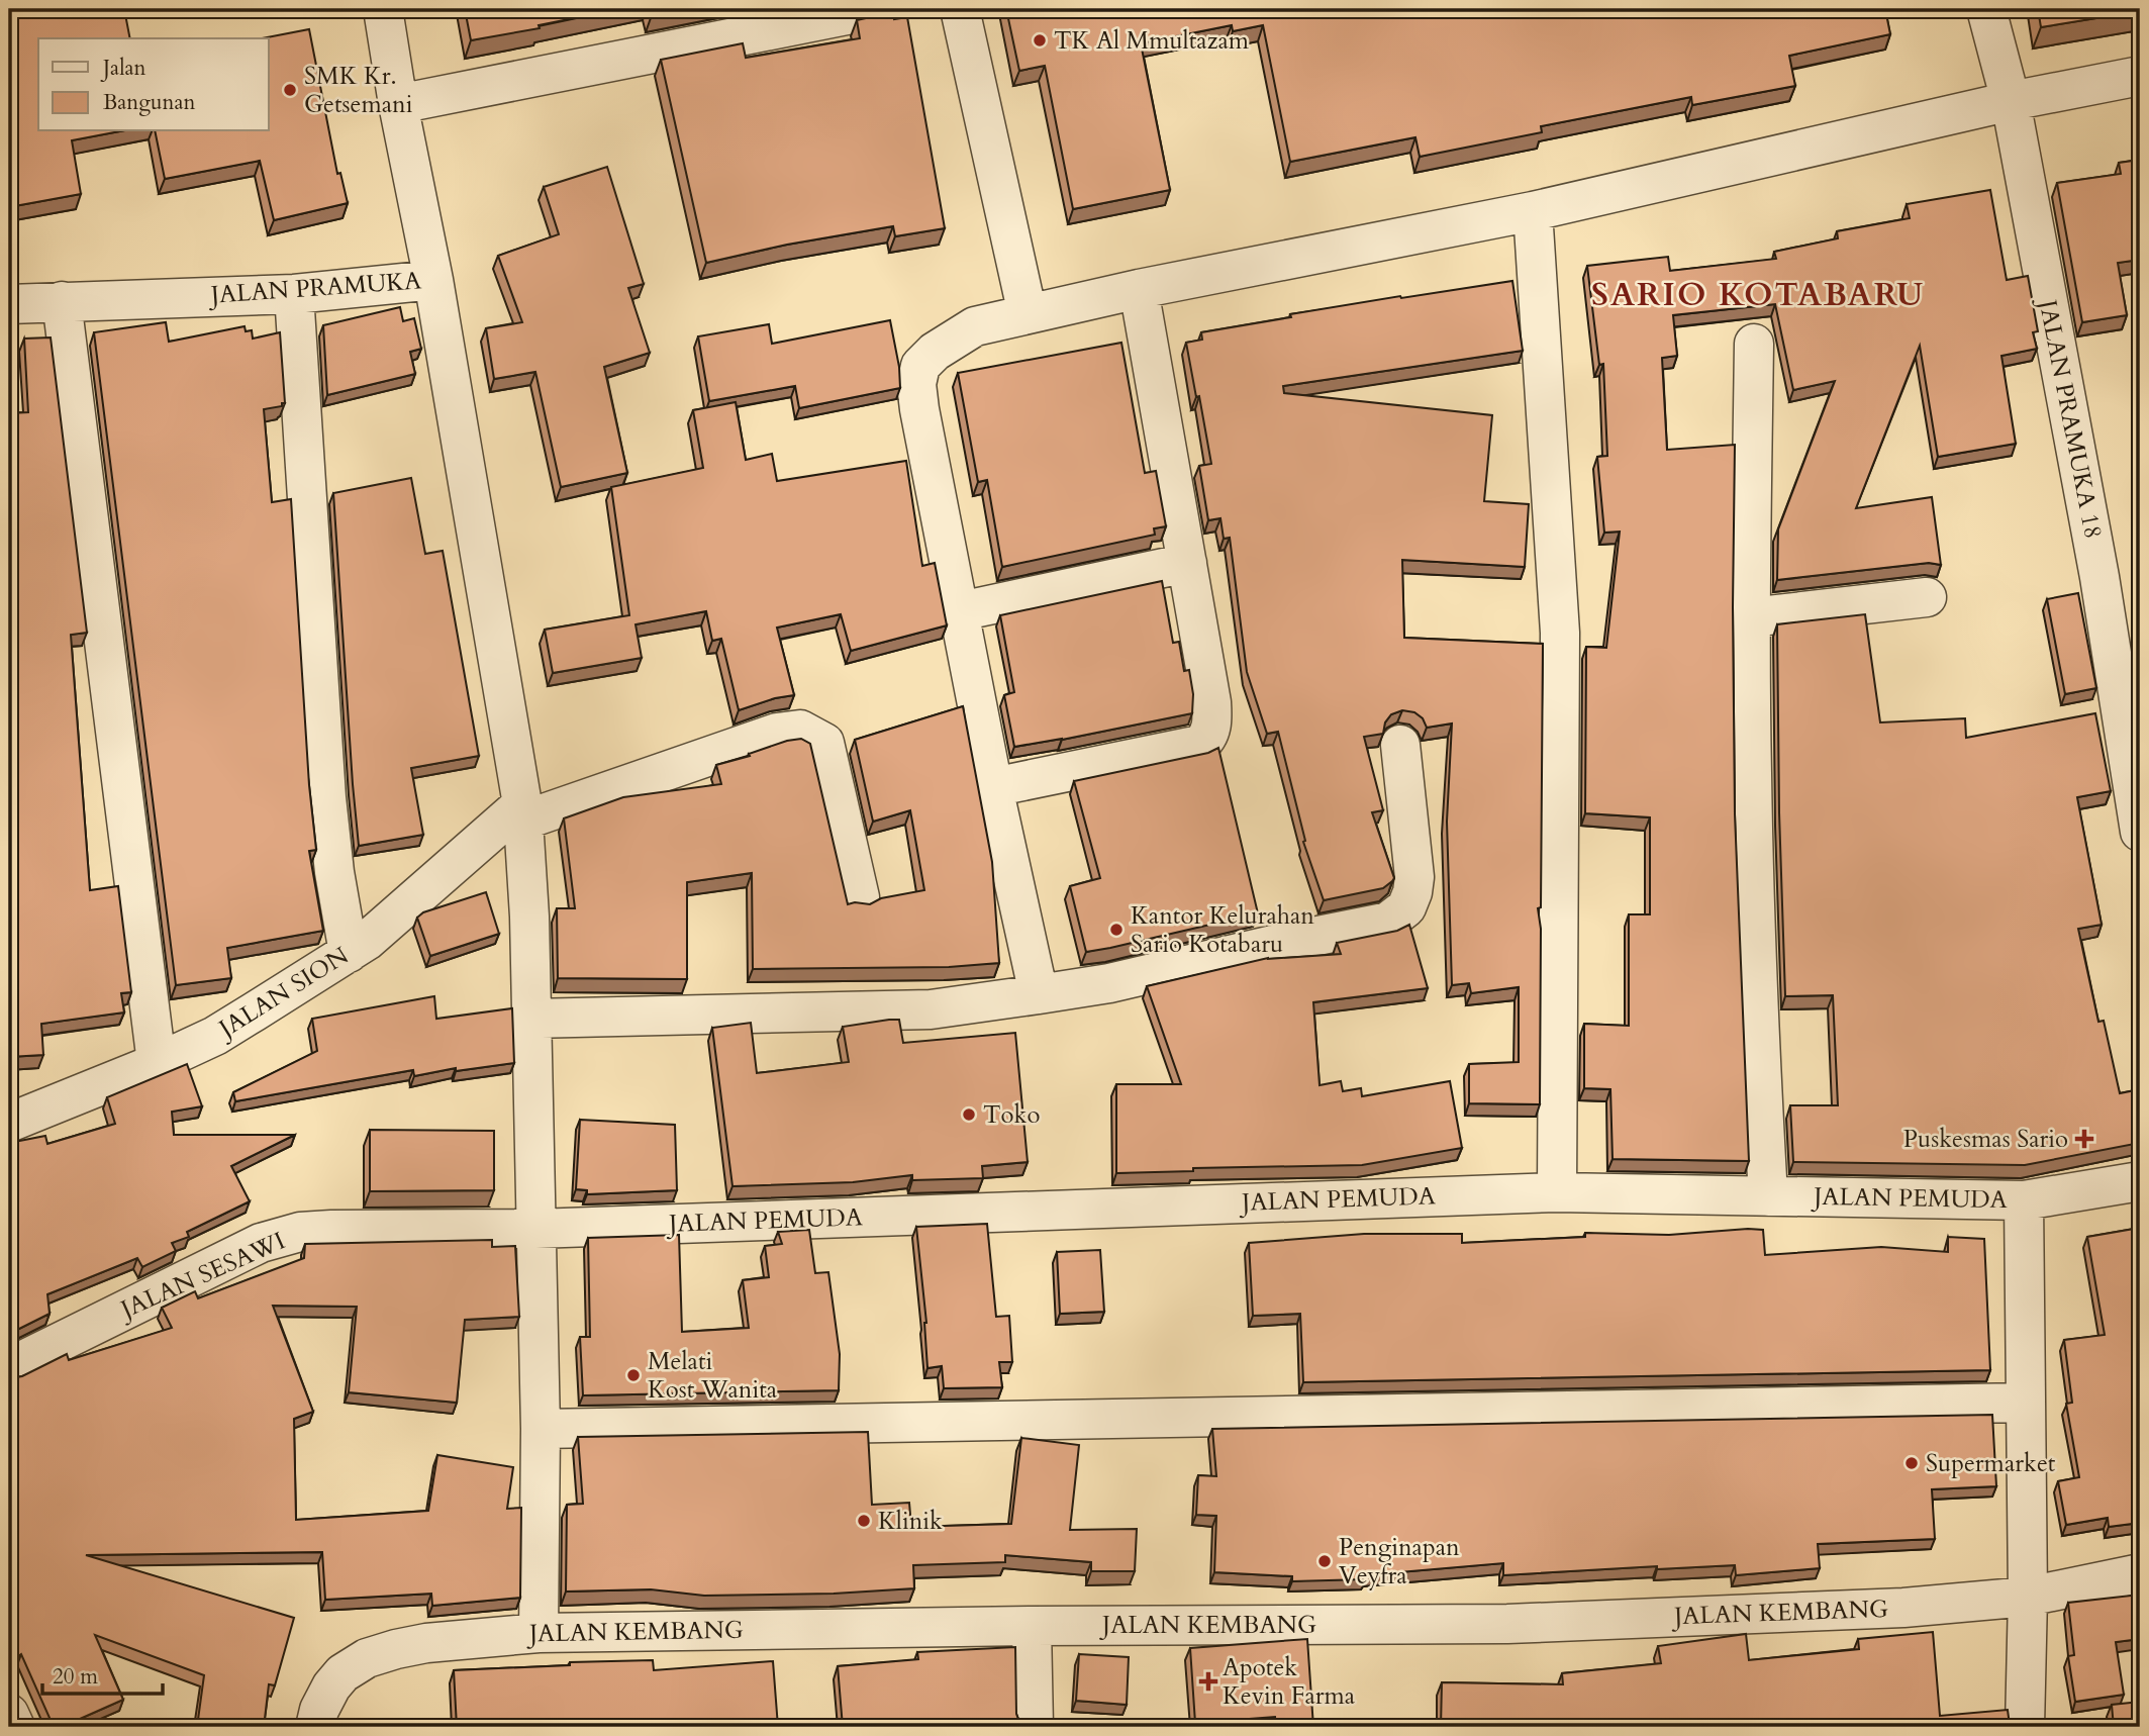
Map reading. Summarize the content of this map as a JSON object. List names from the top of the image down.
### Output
{
  "streets": {
    "street": [
      "JALAN PRAMUKA",
      "JALAN PRAMUKA 18",
      "JALAN SION",
      "JALAN PEMUDA",
      "JALAN SESAWI",
      "JALAN KEMBANG"
    ]
  },
  "crossings": [
    ["JALAN PEMUDA", "JALAN SESAWI"]
  ],
  "districts": ["SARIO KOTABARU"],
  "places": {
    "other": [
      "TK Al Mmultazam",
      "SMK Kr. Getsemani",
      "Kantor Kelurahan Sario Kotabaru",
      "Toko",
      "Melati Kost Wanita",
      "Supermarket",
      "Klinik",
      "Penginapan Veyfra"
    ],
    "health": ["Puskesmas Sario", "Apotek Kevin Farma"]
  },
  "legend": ["Jalan", "Bangunan"],
  "scale_bar": "20 m"
}
